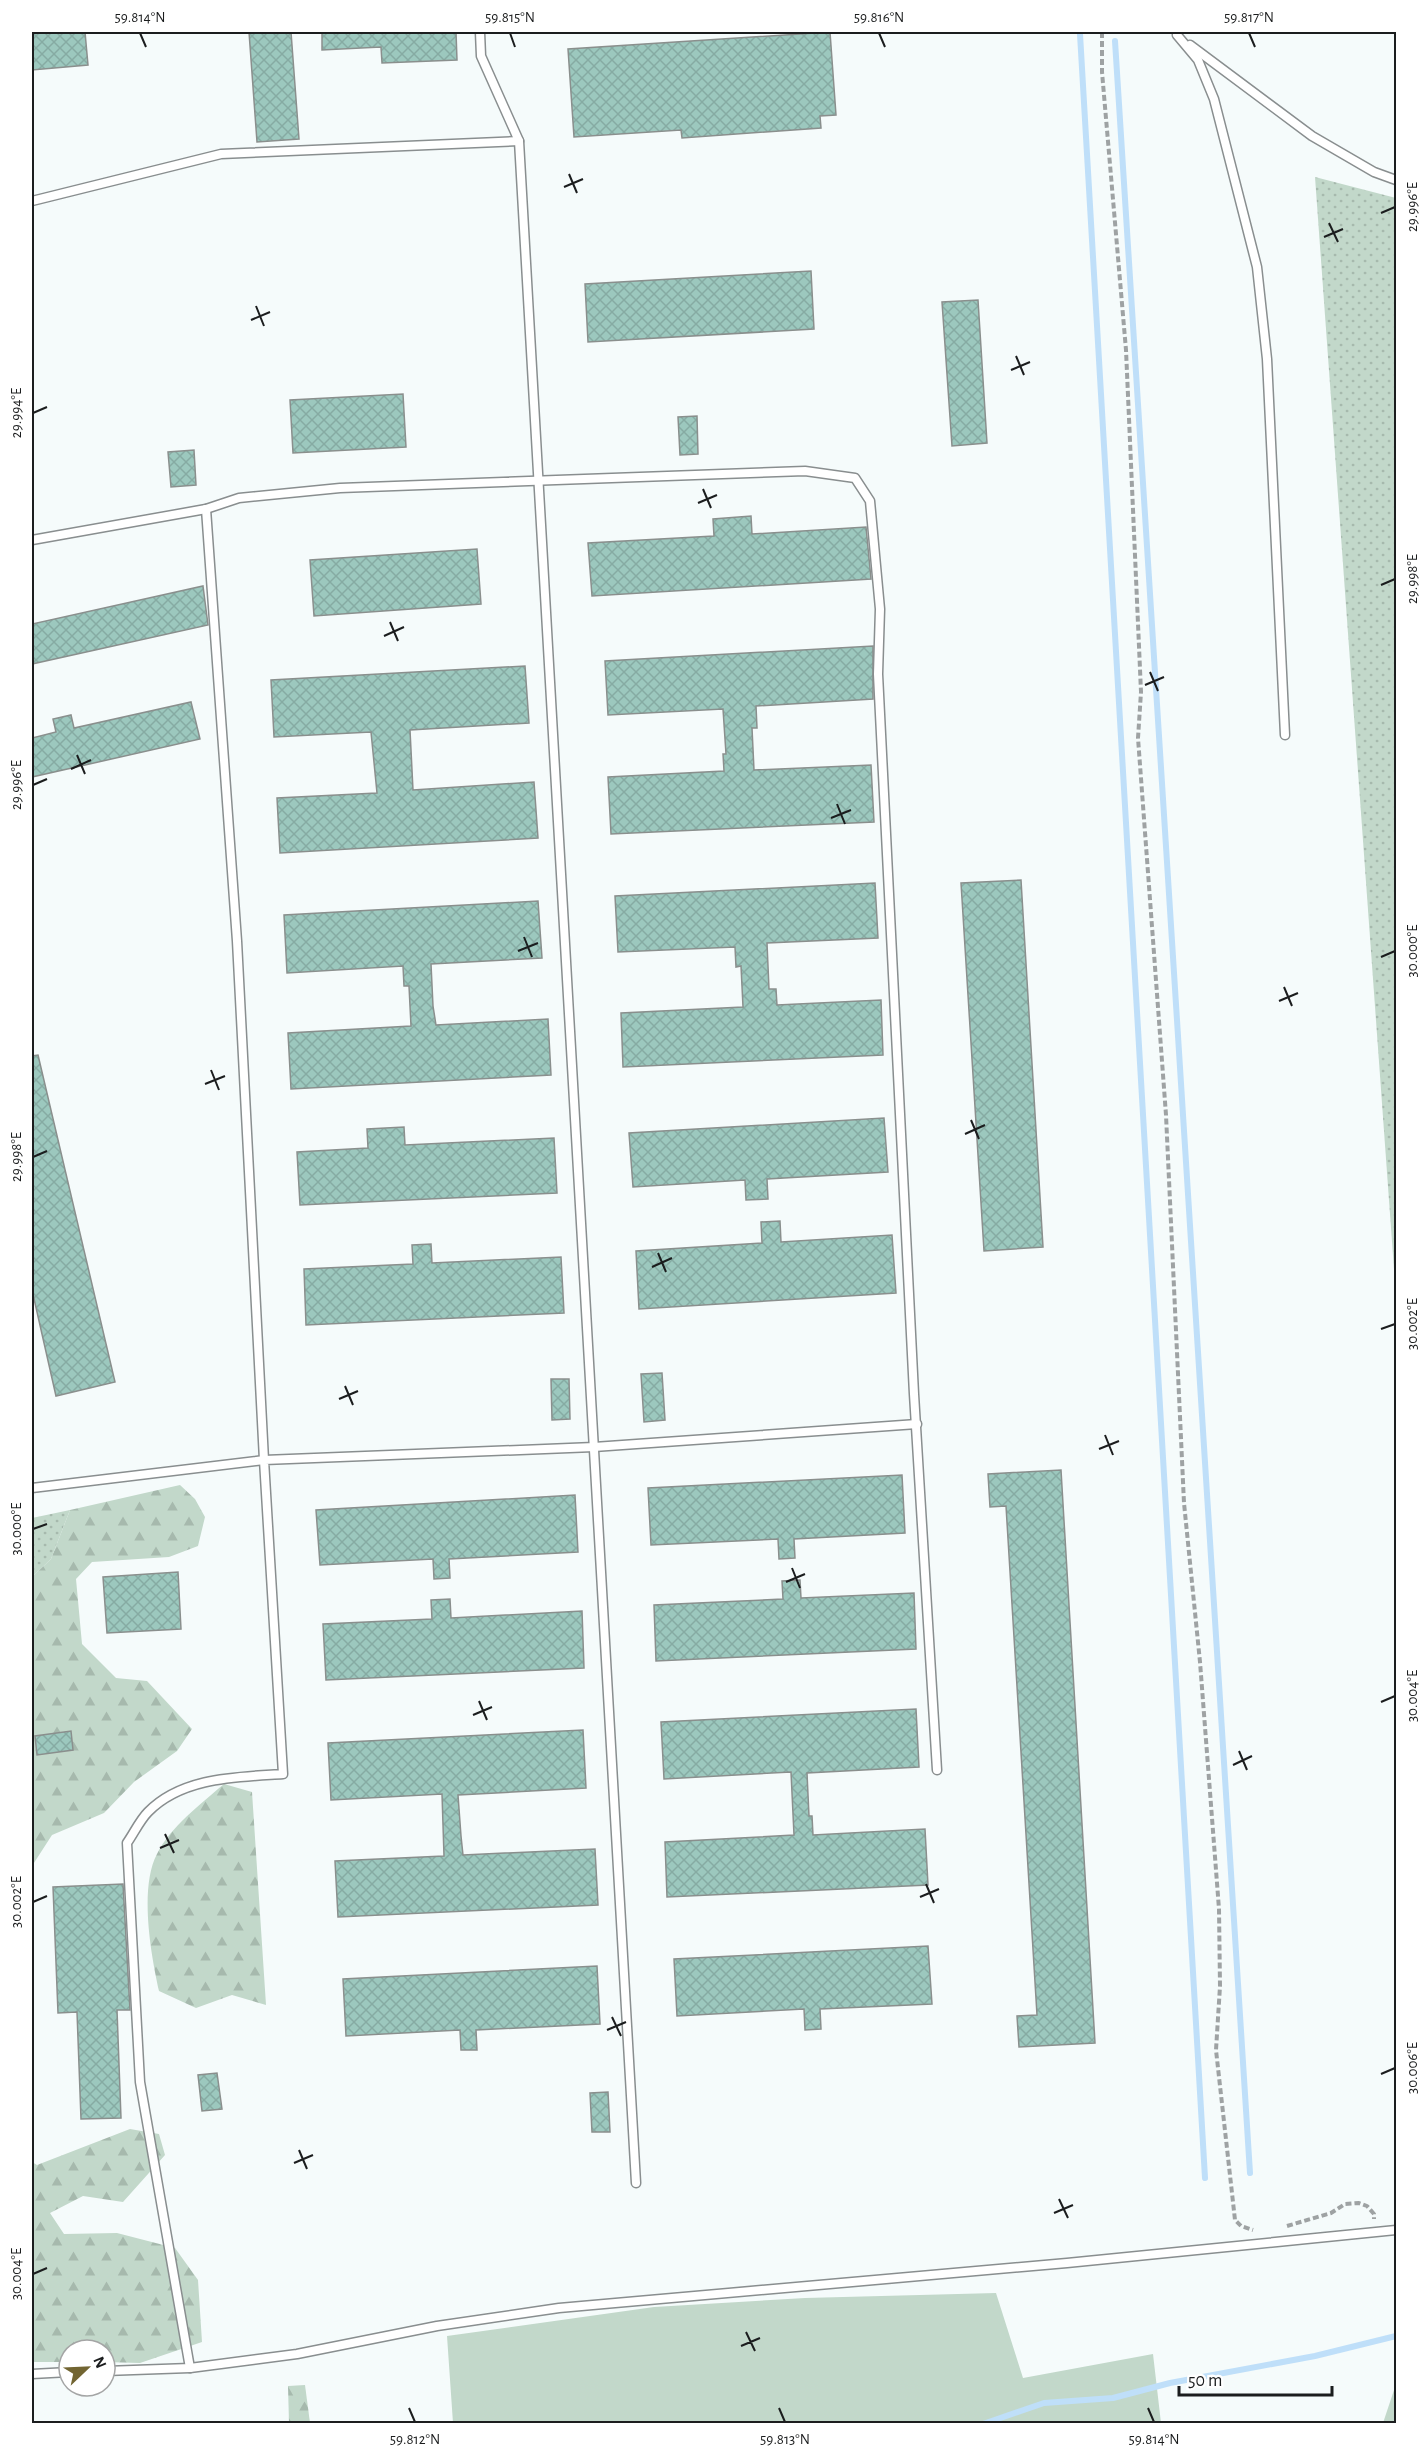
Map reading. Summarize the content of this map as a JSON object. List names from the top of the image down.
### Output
{
  "scale_bar": "50 m",
  "north": "top right",
  "coordinates": [
    "59.814°N",
    "59.815°N",
    "59.816°N",
    "59.817°N",
    "29.996°E",
    "29.994°E",
    "29.998°E",
    "30.000°E",
    "30.002°E",
    "30.004°E",
    "30.006°E",
    "59.812°N",
    "59.813°N"
  ]
}
